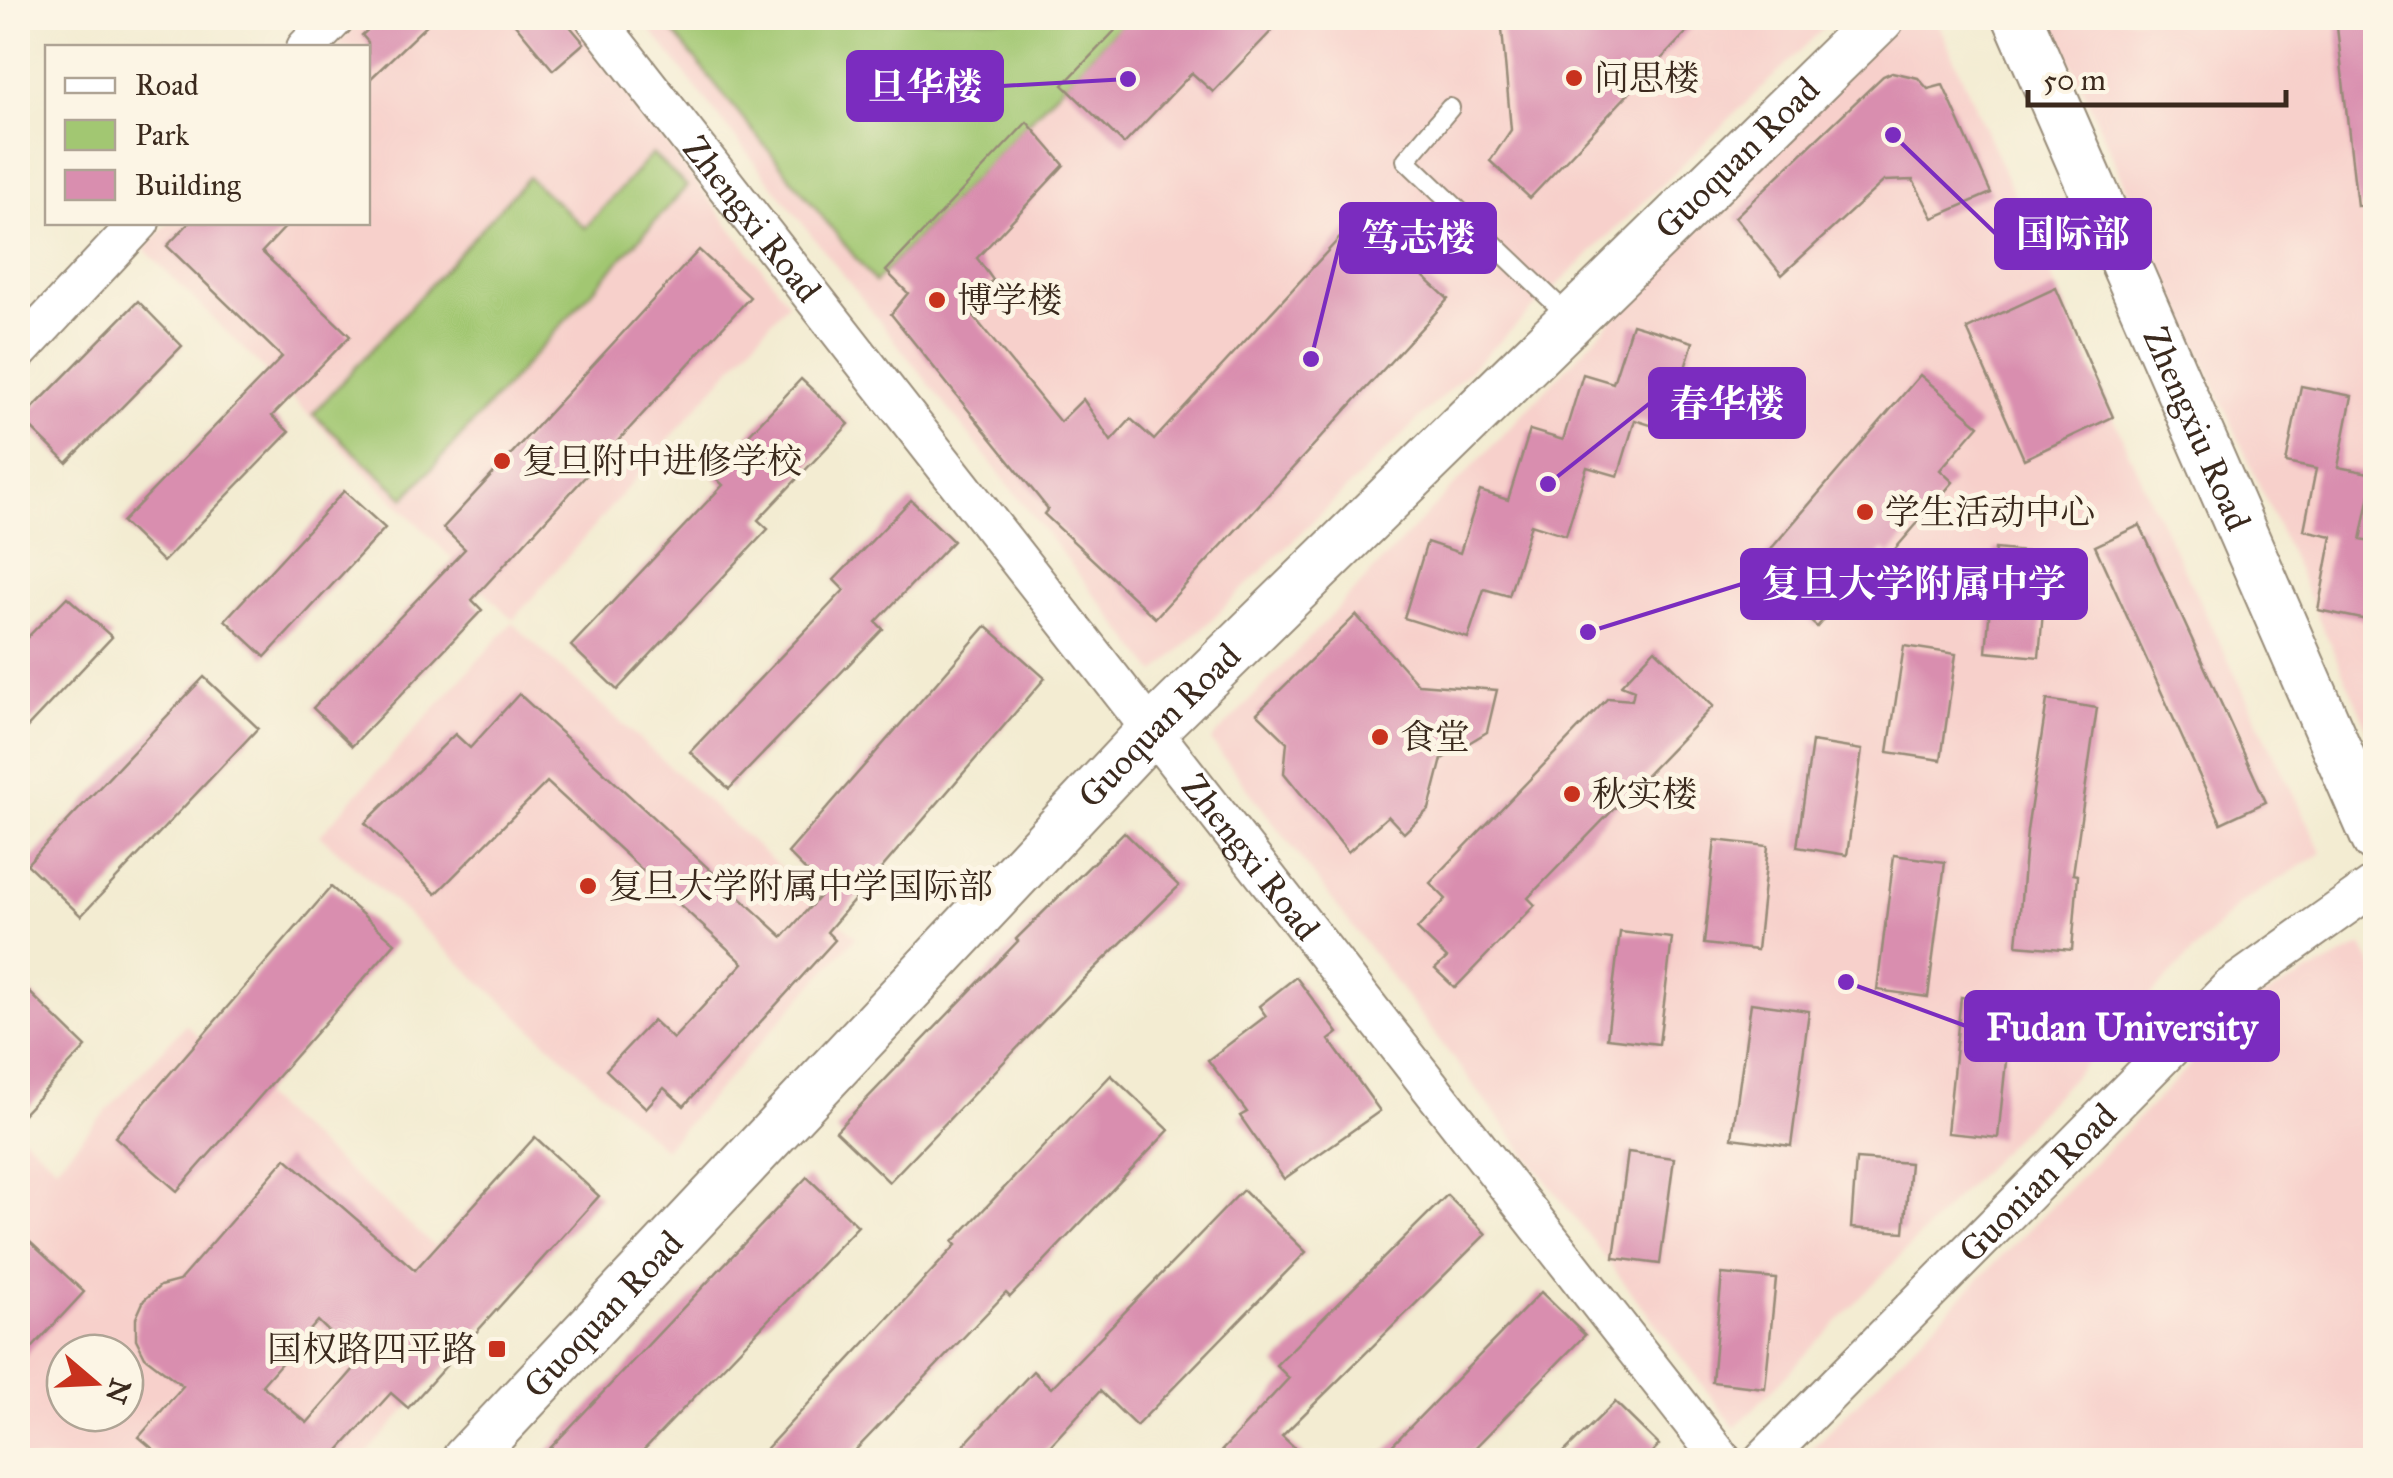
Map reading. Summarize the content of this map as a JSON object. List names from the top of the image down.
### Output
{
  "streets": {
    "street": [
      "Guoquan Road",
      "Zhengxi Road",
      "Zhengxiu Road",
      "Guonian Road"
    ]
  },
  "crossings": [
    ["Guoquan Road", "Zhengxi Road"]
  ],
  "places": {
    "other": [
      "问思楼",
      "旦华楼",
      "国际部",
      "博学楼",
      "笃志楼",
      "复旦附中进修学校",
      "春华楼",
      "学生活动中心",
      "复旦大学附属中学",
      "食堂",
      "秋实楼",
      "复旦大学附属中学国际部",
      "Fudan University"
    ],
    "transit": ["国权路四平路"]
  },
  "legend": ["Road", "Park", "Building"],
  "scale_bar": "50 m",
  "north": "right"
}
